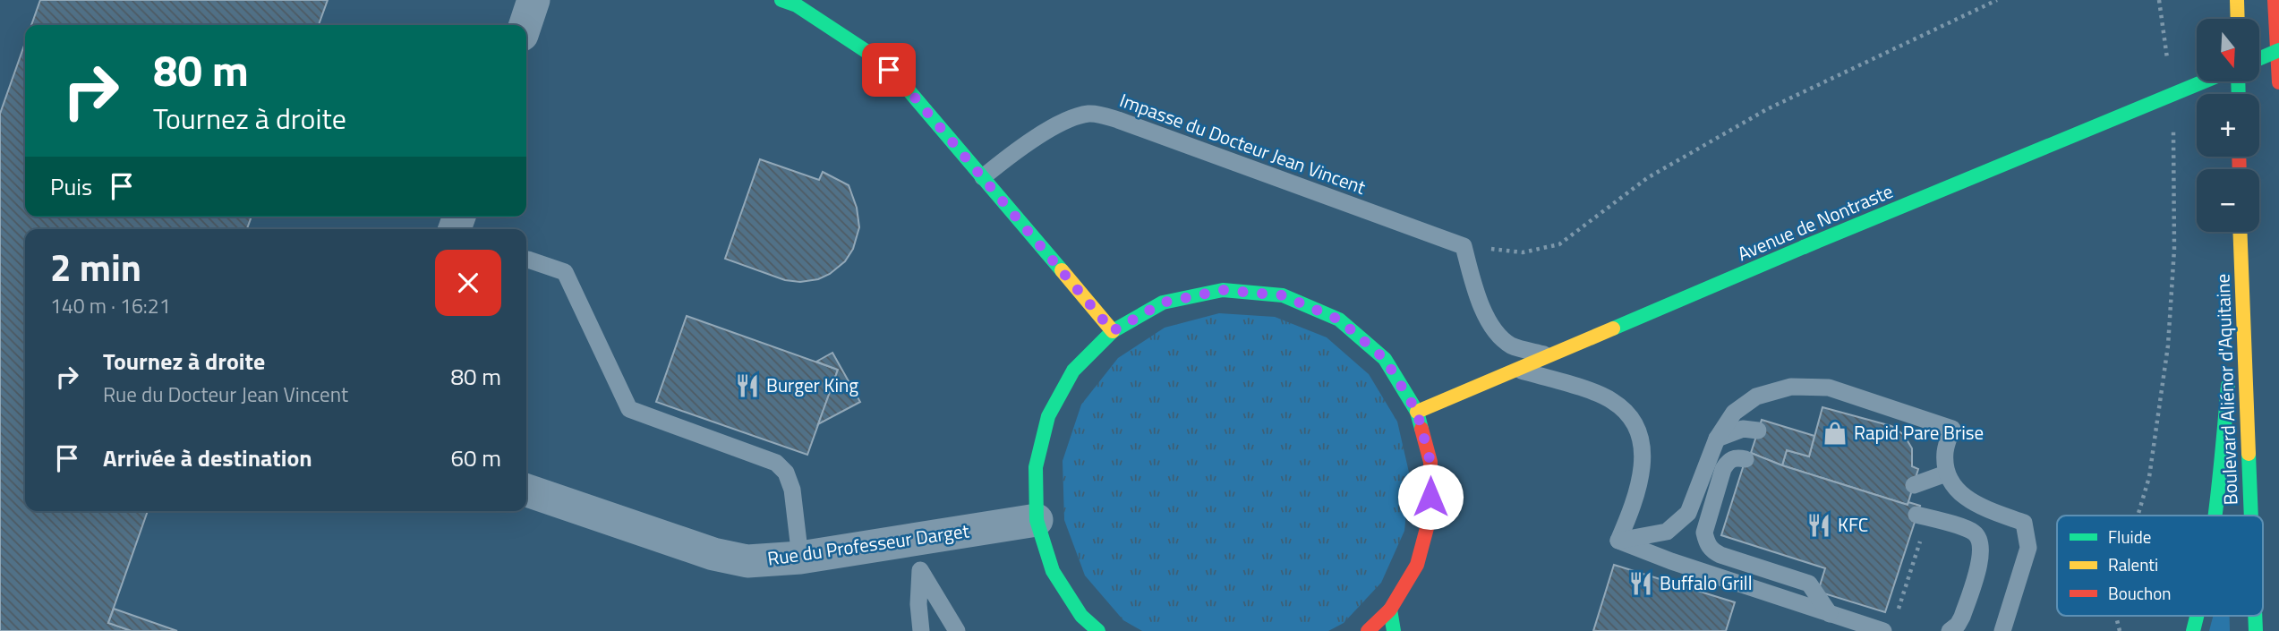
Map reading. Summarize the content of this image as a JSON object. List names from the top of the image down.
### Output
{
  "streets": {
    "main road": ["Avenue de Nontraste", "Boulevard Aliénor d'Aquitaine"],
    "street": ["Rue du Professeur Darget"],
    "lane": ["Impasse du Docteur Jean Vincent"]
  },
  "places": {
    "restaurant": ["Burger King", "KFC", "Buffalo Grill"],
    "shop": ["Rapid Pare Brise"]
  },
  "legend": ["Fluide", "Ralenti", "Bouchon"],
  "north": "bottom",
  "page": {
    "map_buttons": ["+", "−"],
    "turn": ["80 m", "Tournez à droite"],
    "then": "Puis",
    "heading": ["2 min", "140 m · 16:21"],
    "list": [
      {
        "name": "Tournez à droite",
        "note": "Rue du Docteur Jean Vincent",
        "value": "80 m"
      },
      {
        "name": "Arrivée à destination",
        "value": "60 m"
      }
    ]
  }
}
